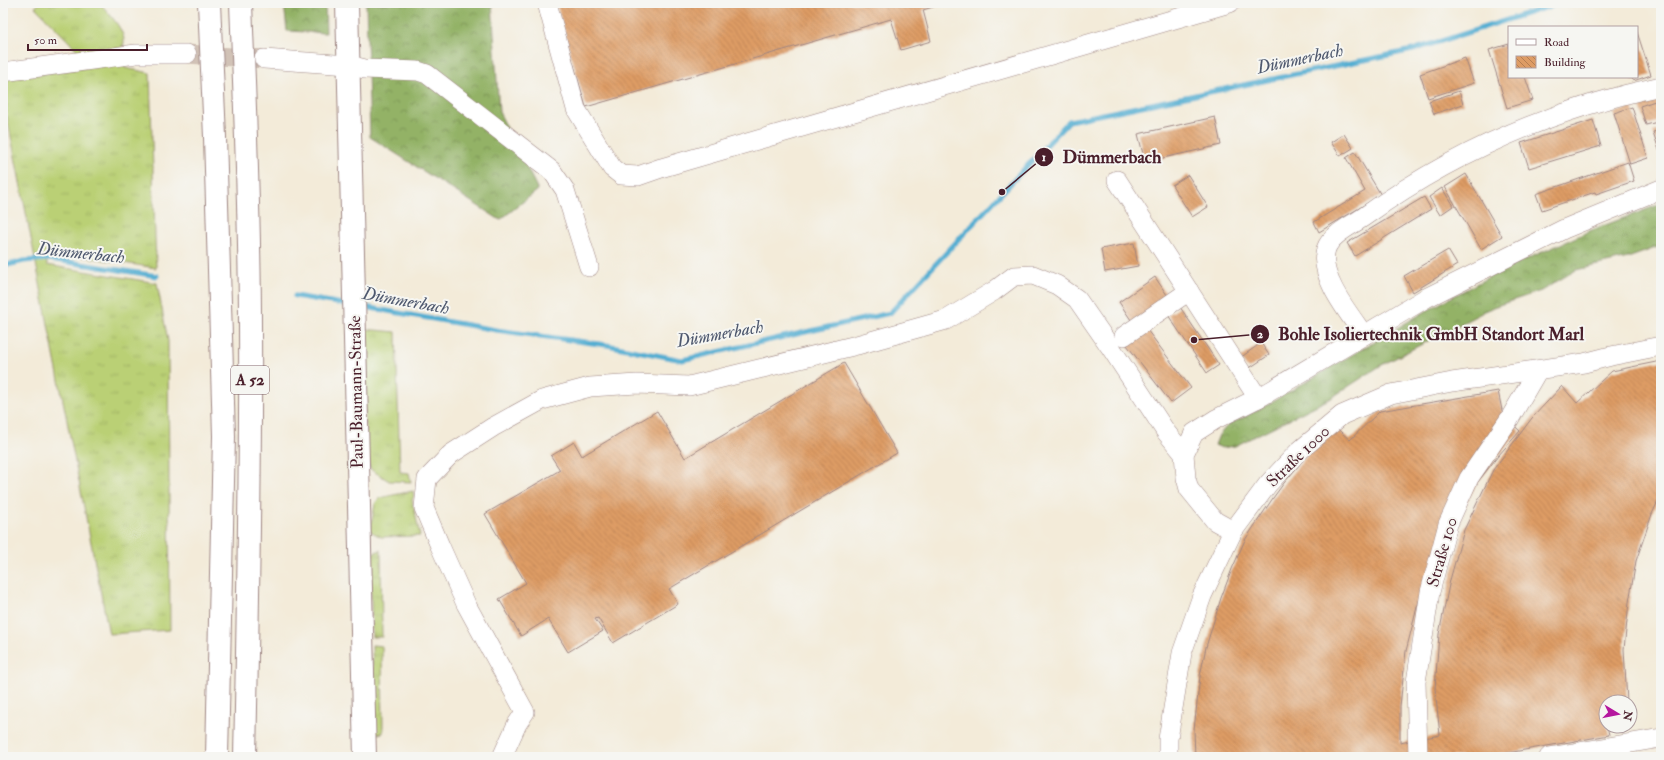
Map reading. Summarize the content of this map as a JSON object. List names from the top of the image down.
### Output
{
  "streets": {
    "main road": ["A 52", "Paul-Baumann-Straße"],
    "street": ["Straße 1000", "Straße 100"]
  },
  "crossings": [
    ["Straße 1000", "Straße 100"]
  ],
  "water": ["Dümmerbach"],
  "places": ["Dümmerbach", "Bohle Isoliertechnik GmbH Standort Marl"],
  "legend": ["Road", "Building"],
  "scale_bar": "50 m",
  "north": "right"
}
